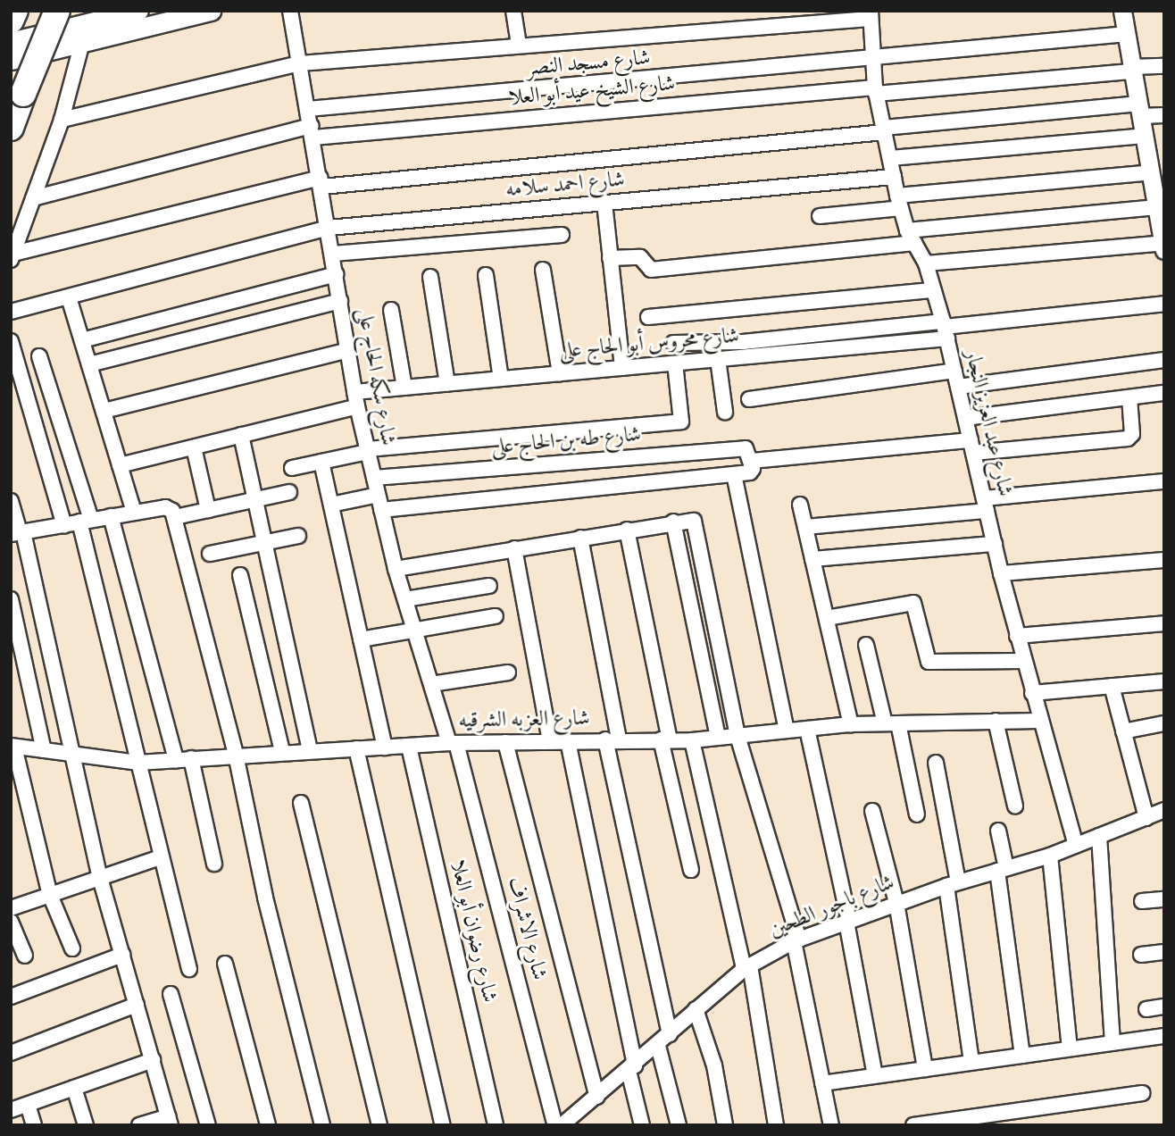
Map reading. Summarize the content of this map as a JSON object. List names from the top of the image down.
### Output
{
  "streets": {
    "street": [
      "شارع مسجد النصر",
      "شارع الشيخ عيد أبو العلا",
      "شارع احمد سلامه",
      "شارع محروس أبو الحاج على",
      "شارع سكه الحاج على",
      "شارع عبد العزيز النجار",
      "شارع طه بن الحاج على",
      "شارع العزبه الشرقيه",
      "شارع باجور الطحين",
      "شارع الاشراف",
      "شارع رضوان أبو العلا"
    ]
  },
  "crossings": [
    ["شارع مسجد النصر", "شارع سكه الحاج على"],
    ["شارع مسجد النصر", "شارع عبد العزيز النجار"],
    ["شارع الشيخ عيد أبو العلا", "شارع سكه الحاج على"],
    ["شارع الشيخ عيد أبو العلا", "شارع عبد العزيز النجار"],
    ["شارع احمد سلامه", "شارع سكه الحاج على"],
    ["شارع احمد سلامه", "شارع عبد العزيز النجار"],
    ["شارع محروس أبو الحاج على", "شارع سكه الحاج على"],
    ["شارع محروس أبو الحاج على", "شارع عبد العزيز النجار"],
    ["شارع سكه الحاج على", "شارع طه بن الحاج على"],
    ["شارع سكه الحاج على", "شارع العزبه الشرقيه"],
    ["شارع سكه الحاج على", "شارع الاشراف"],
    ["شارع عبد العزيز النجار", "شارع العزبه الشرقيه"],
    ["شارع عبد العزيز النجار", "شارع باجور الطحين"],
    ["شارع العزبه الشرقيه", "شارع الاشراف"],
    ["شارع العزبه الشرقيه", "شارع رضوان أبو العلا"]
  ]
}
